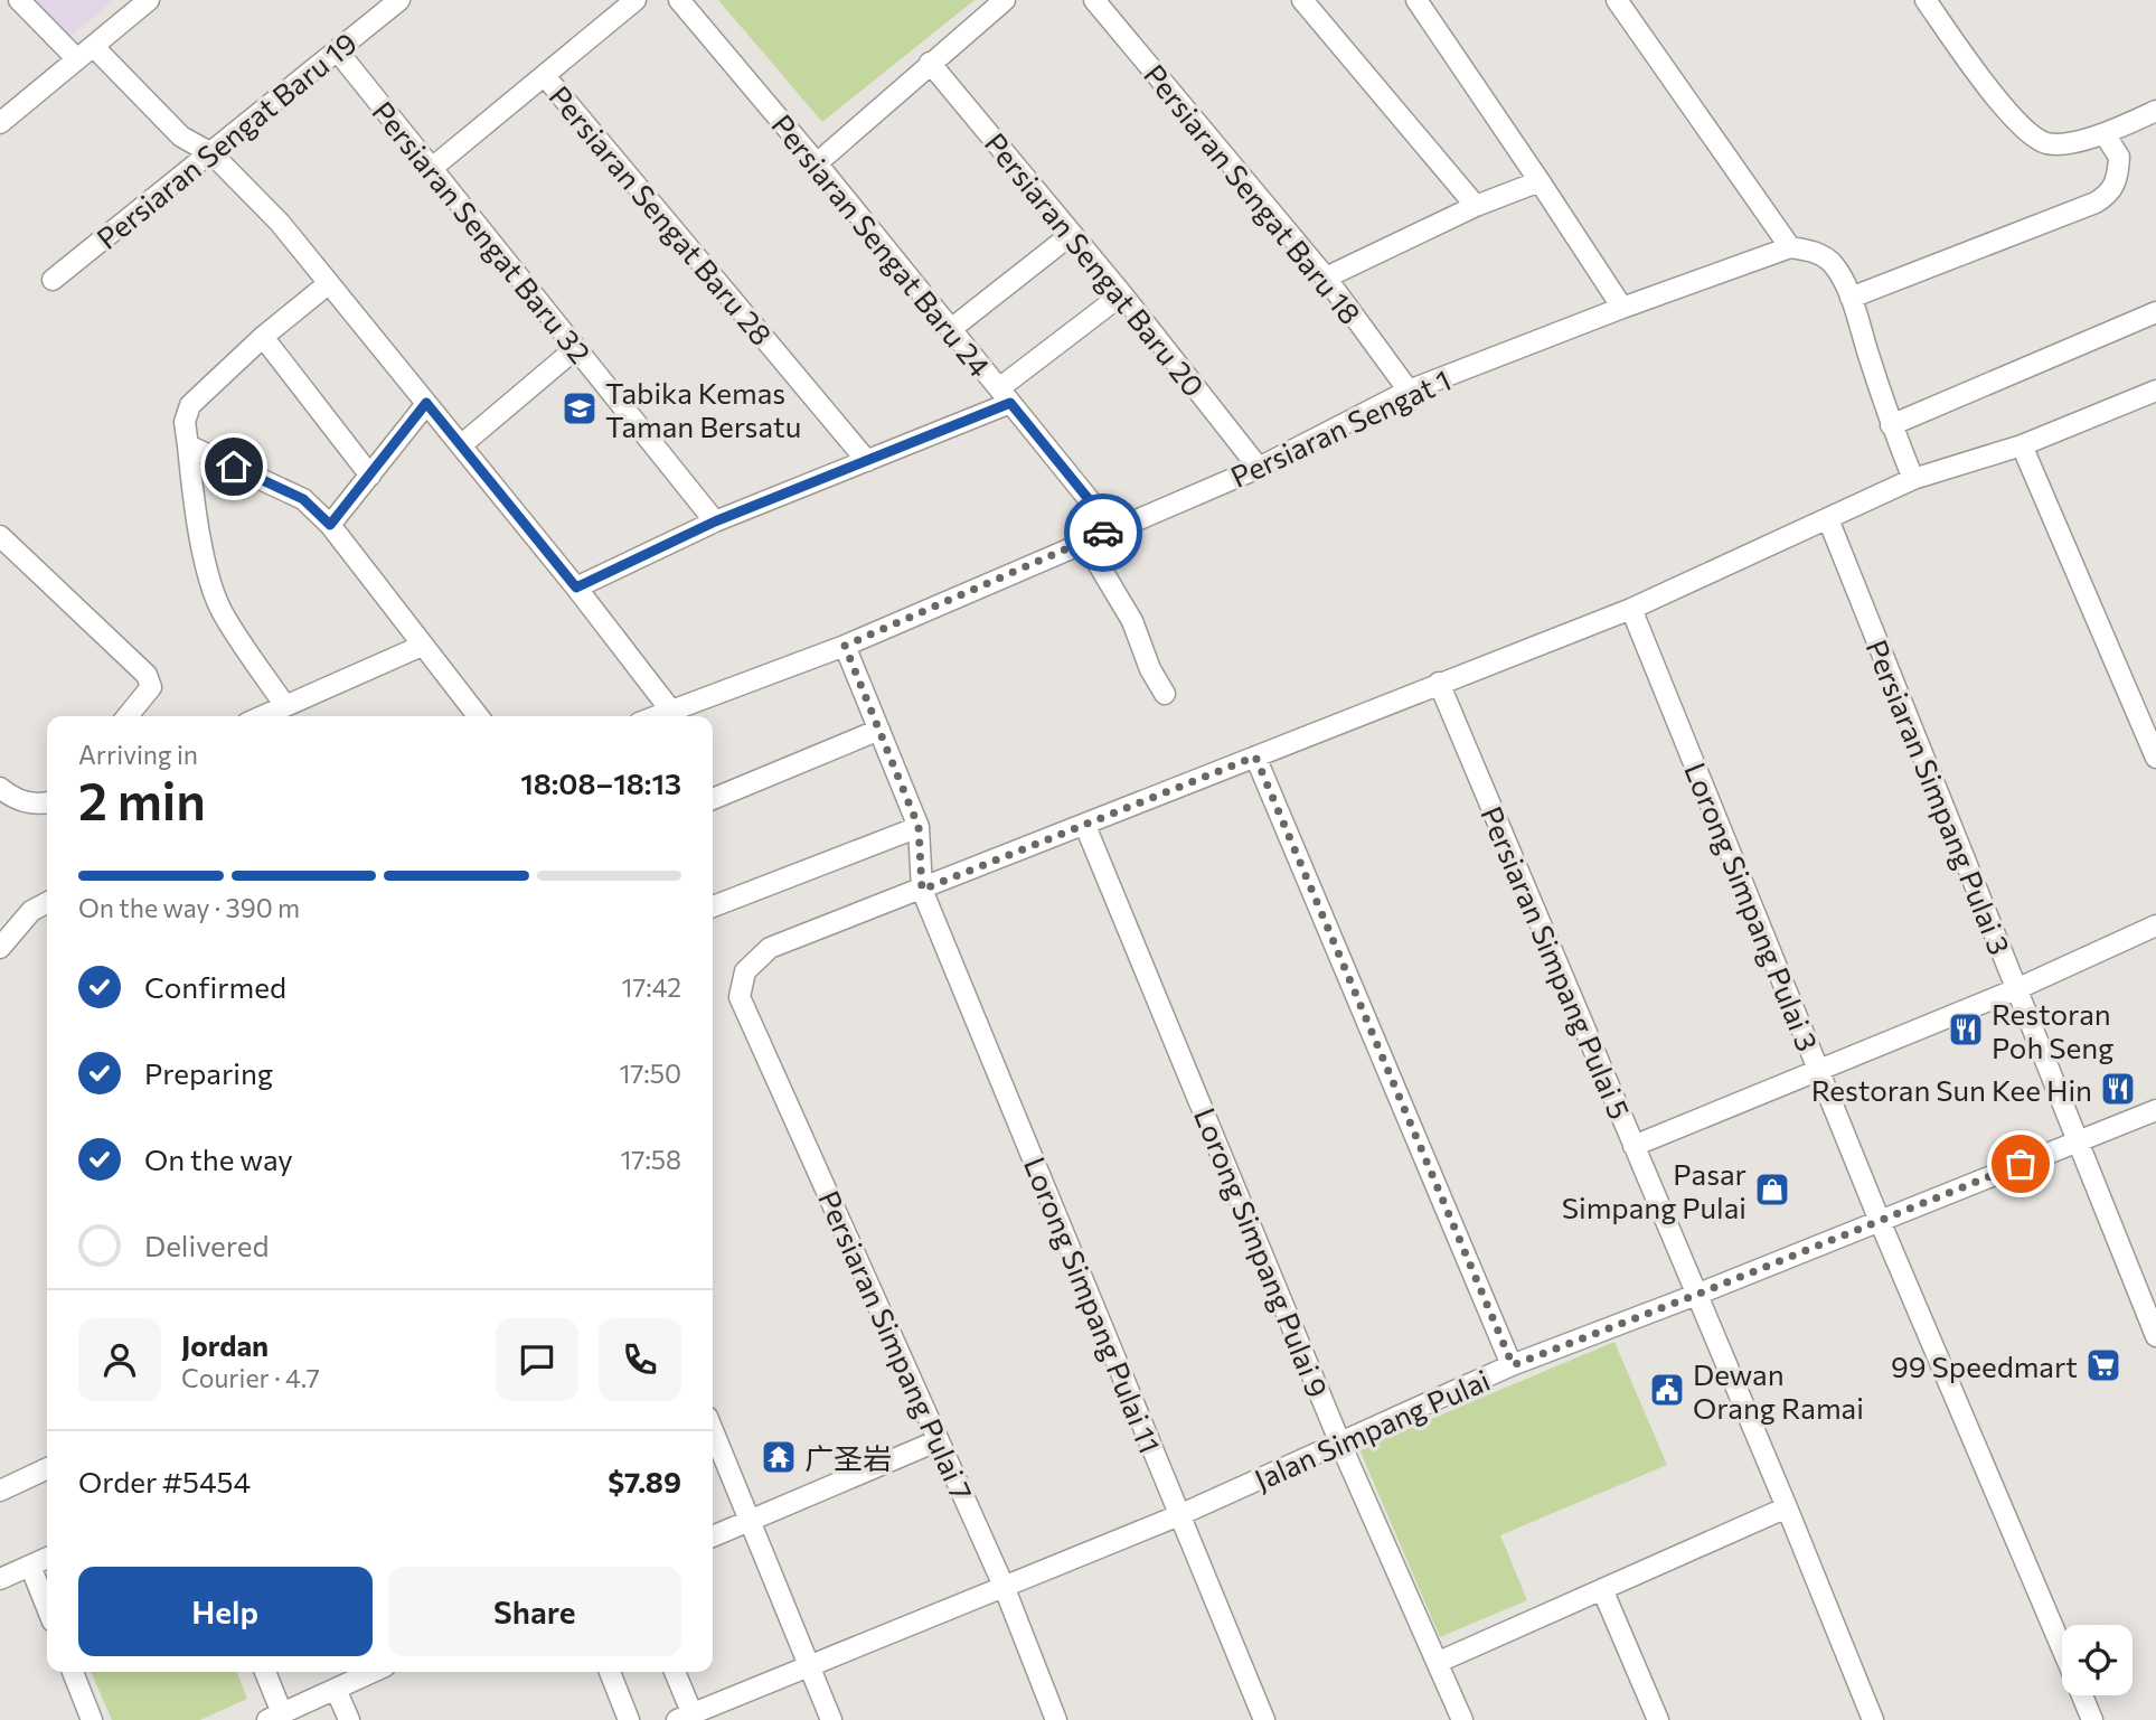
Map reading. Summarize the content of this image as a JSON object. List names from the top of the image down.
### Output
{
  "streets": {
    "street": [
      "Persiaran Sengat Baru 19",
      "Persiaran Sengat Baru 18",
      "Persiaran Sengat Baru 28",
      "Persiaran Sengat Baru 32",
      "Persiaran Sengat Baru 24",
      "Persiaran Sengat Baru 20",
      "Persiaran Sengat 1",
      "Persiaran Simpang Pulai 3",
      "Lorong Simpang Pulai 3",
      "Persiaran Simpang Pulai 5",
      "Lorong Simpang Pulai 9",
      "Lorong Simpang Pulai 11",
      "Persiaran Simpang Pulai 7",
      "Jalan Simpang Pulai"
    ]
  },
  "crossings": [
    ["Persiaran Sengat Baru 19", "Persiaran Sengat Baru 32"],
    ["Persiaran Sengat Baru 18", "Persiaran Sengat 1"],
    ["Persiaran Sengat Baru 24", "Persiaran Sengat 1"],
    ["Persiaran Sengat Baru 20", "Persiaran Sengat 1"],
    ["Persiaran Sengat 1", "Lorong Simpang Pulai 11"],
    ["Persiaran Simpang Pulai 3", "Jalan Simpang Pulai"],
    ["Lorong Simpang Pulai 3", "Jalan Simpang Pulai"],
    ["Persiaran Simpang Pulai 5", "Jalan Simpang Pulai"],
    ["Lorong Simpang Pulai 9", "Jalan Simpang Pulai"],
    ["Lorong Simpang Pulai 11", "Persiaran Simpang Pulai 7"],
    ["Lorong Simpang Pulai 11", "Jalan Simpang Pulai"],
    ["Persiaran Simpang Pulai 7", "Jalan Simpang Pulai"]
  ],
  "places": {
    "school or university": ["Tabika Kemas Taman Bersatu"],
    "restaurant": ["Restoran Poh Seng", "Restoran Sun Kee Hin"],
    "shop": ["Pasar Simpang Pulai"],
    "supermarket": ["99 Speedmart"],
    "public building": ["Dewan Orang Ramai"],
    "temple": ["广圣岩"]
  },
  "page": {
    "heading": ["2 min", "Arriving in", "18:08–18:13"],
    "panel": [
      "Jordan",
      "Courier · 4.7",
      "Order #5454",
      "$7.89"
    ],
    "bar": "On the way · 390 m",
    "list": [
      ["Confirmed", "17:42"],
      ["Preparing", "17:50"],
      ["On the way", "17:58"],
      "Delivered"
    ],
    "buttons": ["Help", "Share"]
  }
}
